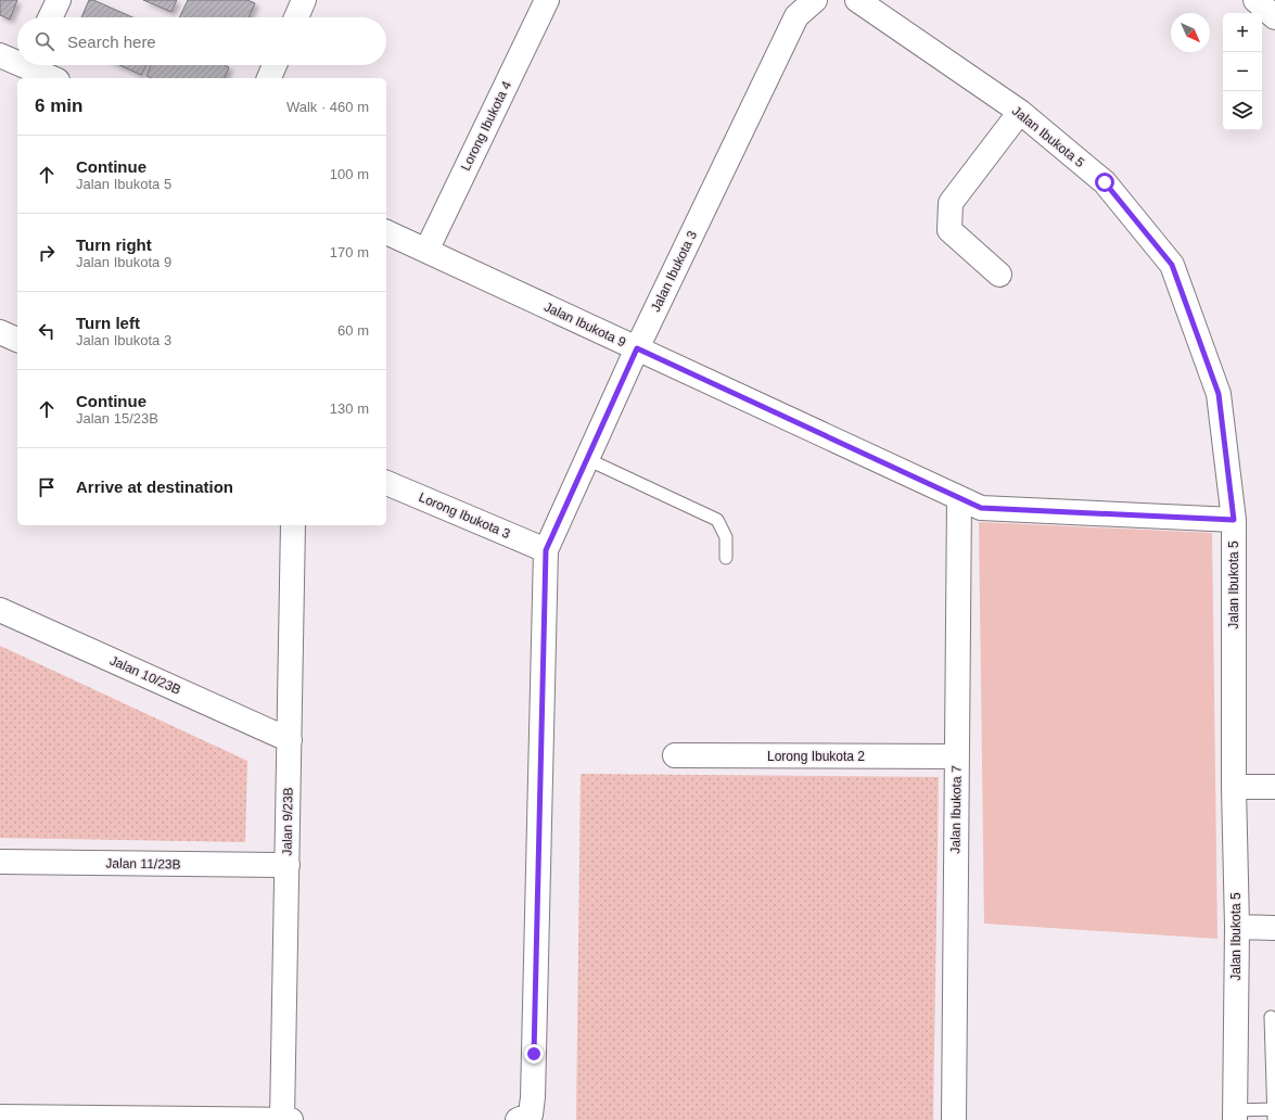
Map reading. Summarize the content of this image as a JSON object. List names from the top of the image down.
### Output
{
  "streets": {
    "street": [
      "Lorong Ibukota 4",
      "Jalan Ibukota 5",
      "Jalan Ibukota 3",
      "Jalan Ibukota 9",
      "Lorong Ibukota 3",
      "Jalan 10/23B",
      "Lorong Ibukota 2",
      "Jalan Ibukota 7",
      "Jalan 9/23B",
      "Jalan 11/23B"
    ]
  },
  "crossings": [
    ["Lorong Ibukota 4", "Jalan Ibukota 9"],
    ["Jalan Ibukota 5", "Jalan Ibukota 9"],
    ["Jalan Ibukota 3", "Jalan Ibukota 9"],
    ["Jalan Ibukota 3", "Lorong Ibukota 3"],
    ["Jalan Ibukota 9", "Jalan Ibukota 7"],
    ["Jalan 10/23B", "Jalan 9/23B"],
    ["Lorong Ibukota 2", "Jalan Ibukota 7"],
    ["Jalan 9/23B", "Jalan 11/23B"]
  ],
  "north": "bottom right",
  "page": {
    "map_buttons": ["+", "−"],
    "search": "Search here",
    "heading": ["6 min", "Walk · 460 m"],
    "list": [
      ["Continue", "Jalan Ibukota 5", "100 m"],
      ["Turn right", "Jalan Ibukota 9", "170 m"],
      ["Turn left", "Jalan Ibukota 3", "60 m"],
      ["Continue", "Jalan 15/23B", "130 m"],
      "Arrive at destination"
    ]
  }
}
